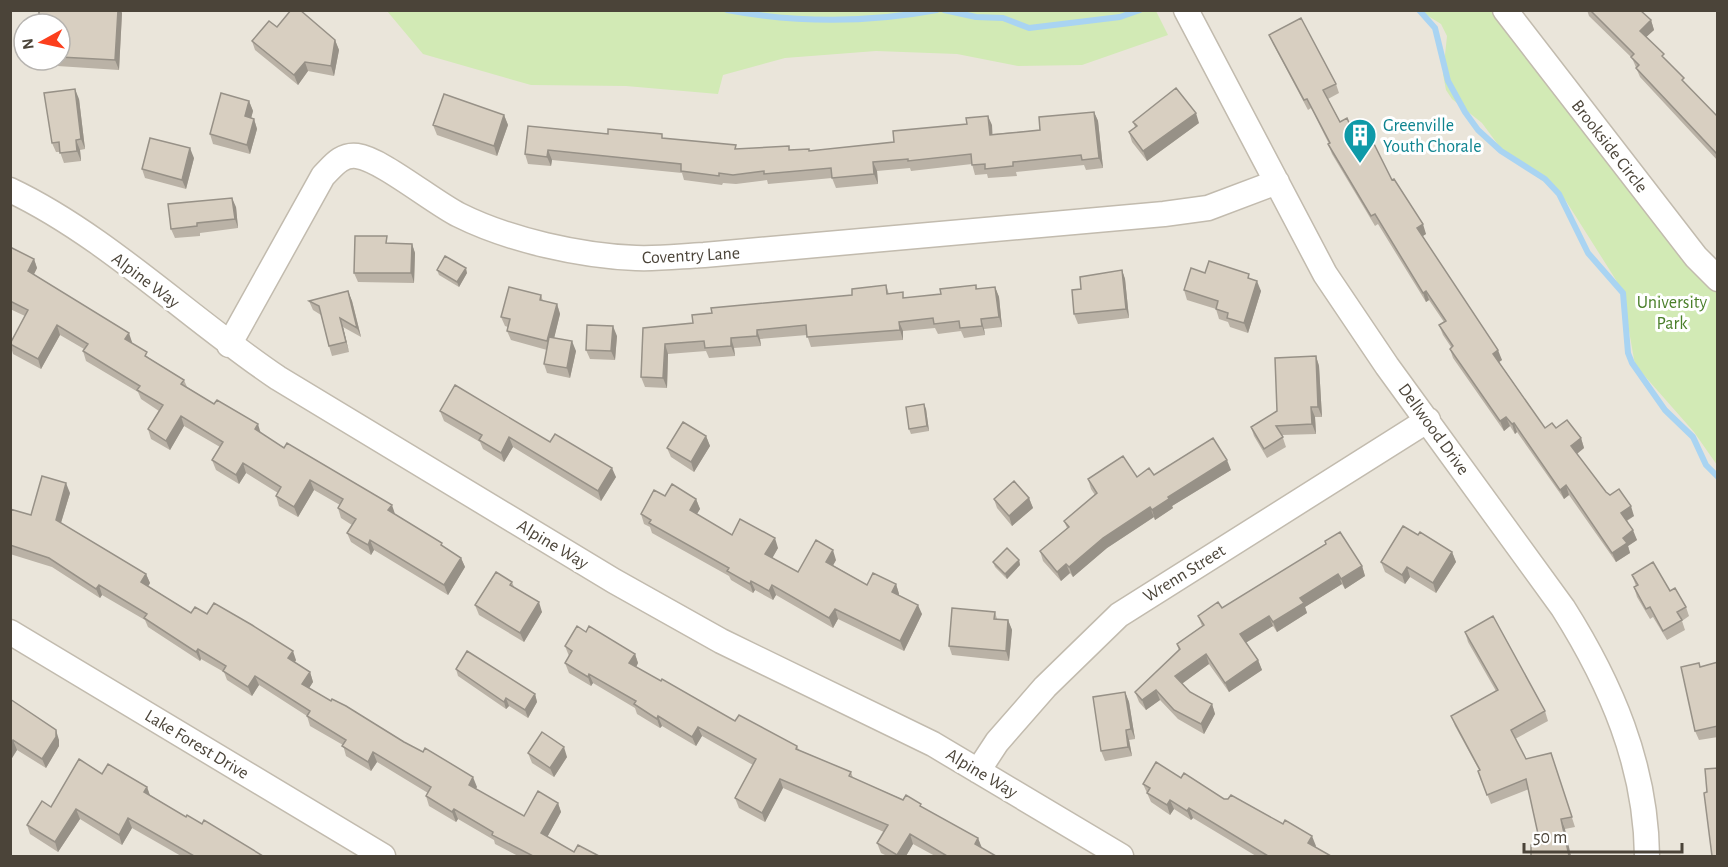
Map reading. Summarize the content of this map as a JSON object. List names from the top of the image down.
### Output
{
  "streets": {
    "street": [
      "Brookside Circle",
      "Coventry Lane",
      "Alpine Way",
      "Dellwood Drive",
      "Wrenn Street",
      "Lake Forest Drive"
    ]
  },
  "crossings": [
    ["Coventry Lane", "Alpine Way"],
    ["Coventry Lane", "Dellwood Drive"],
    ["Alpine Way", "Wrenn Street"],
    ["Dellwood Drive", "Wrenn Street"]
  ],
  "parks": ["University Park"],
  "places": {
    "building": ["Greenville Youth Chorale"]
  },
  "scale_bar": "50 m",
  "north": "left"
}
